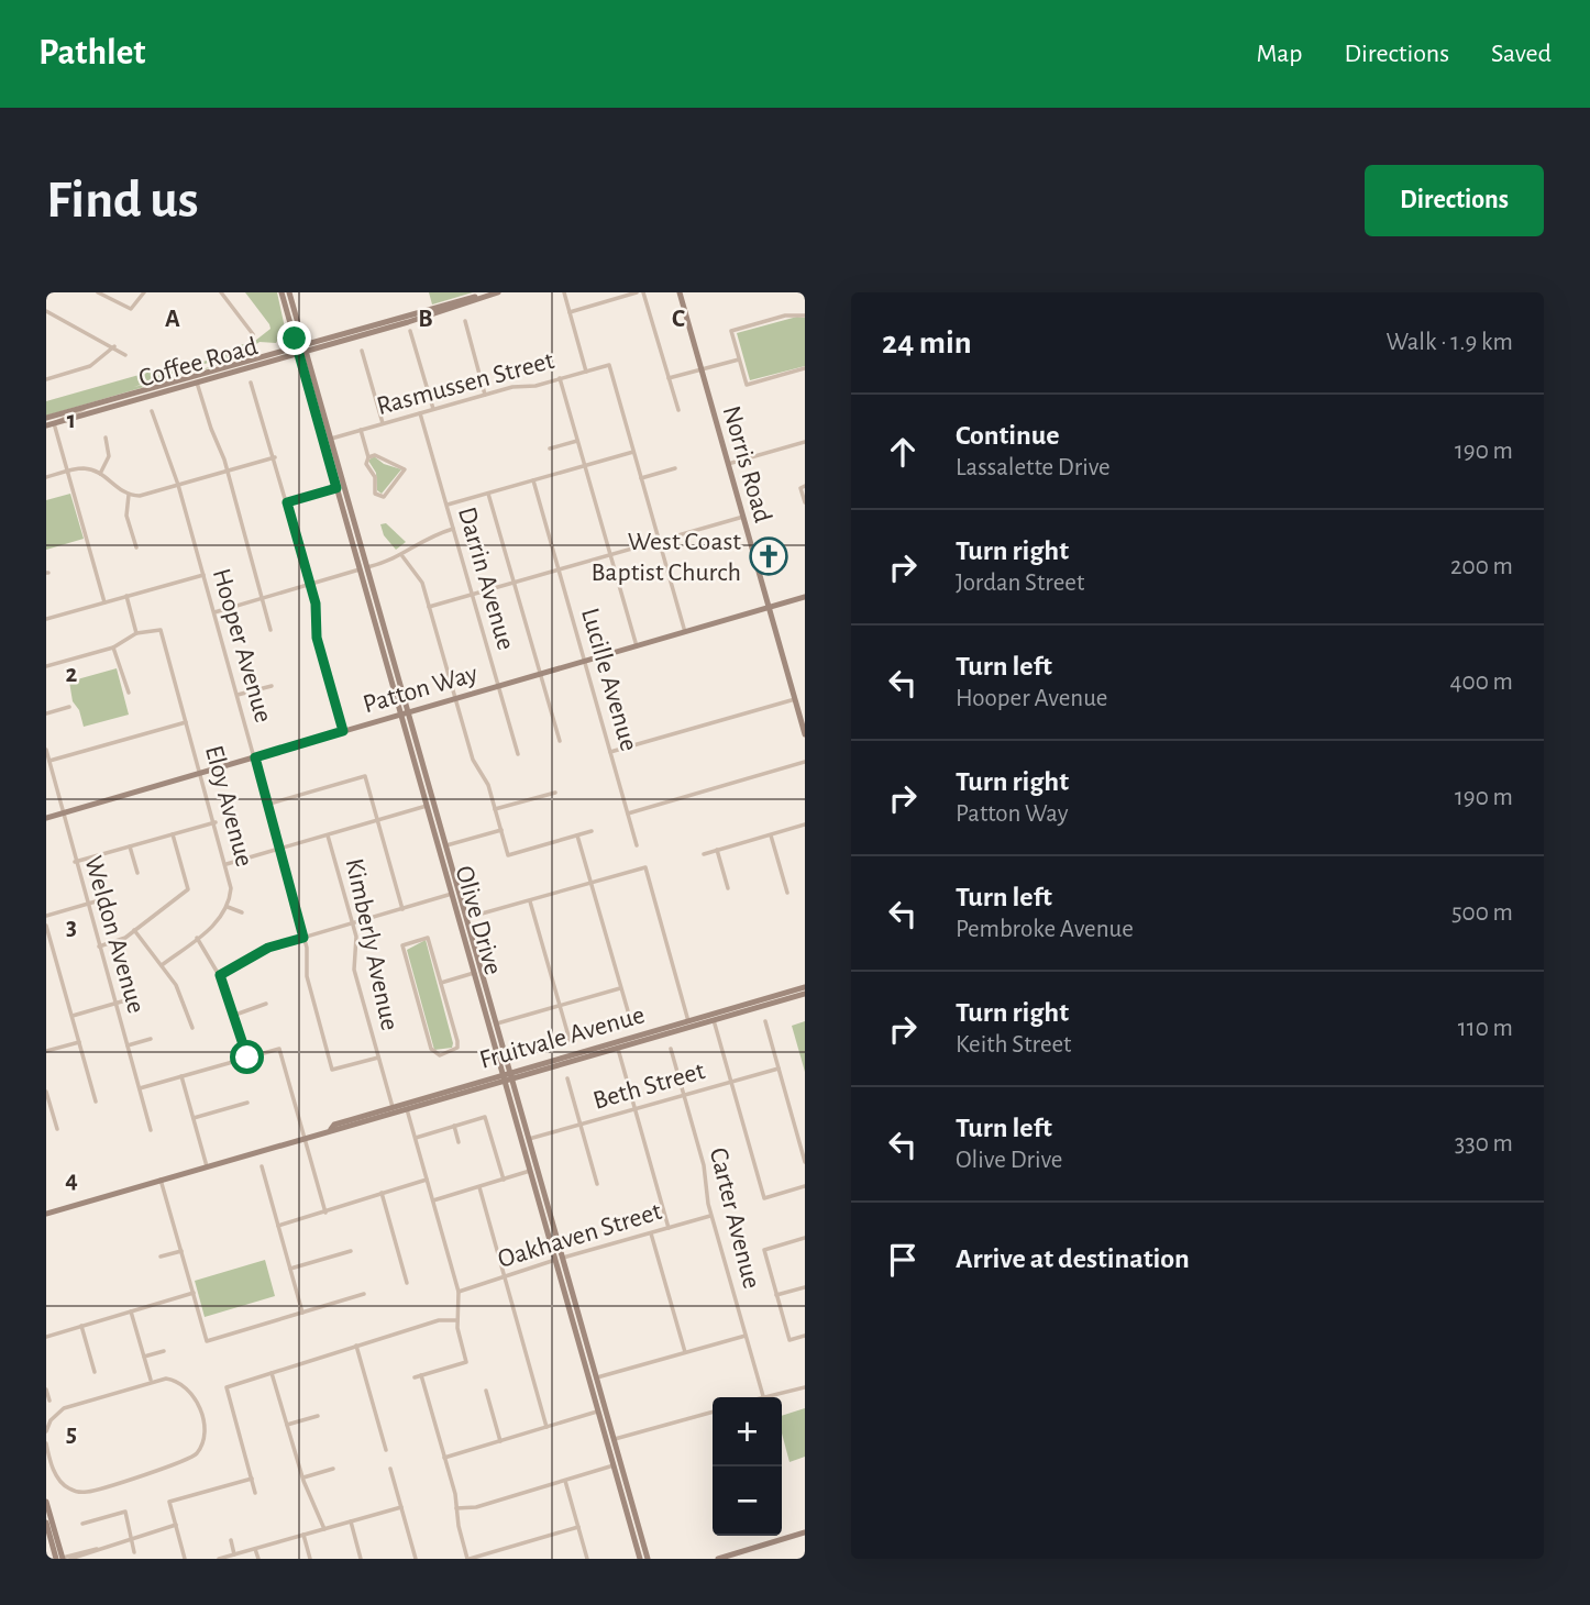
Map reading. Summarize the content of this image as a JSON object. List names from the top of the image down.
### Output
{
  "streets": {
    "main road": [
      "Coffee Road",
      "Norris Road",
      "Patton Way",
      "Olive Drive",
      "Fruitvale Avenue"
    ],
    "street": [
      "Rasmussen Street",
      "Darrin Avenue",
      "Hooper Avenue",
      "Lucille Avenue",
      "Eloy Avenue",
      "Weldon Avenue",
      "Kimberly Avenue",
      "Beth Street",
      "Carter Avenue",
      "Oakhaven Street"
    ]
  },
  "crossings": [
    ["Coffee Road", "Olive Drive"],
    ["Rasmussen Street", "Darrin Avenue"],
    ["Rasmussen Street", "Olive Drive"],
    ["Norris Road", "Patton Way"],
    ["Darrin Avenue", "Patton Way"],
    ["Hooper Avenue", "Patton Way"],
    ["Hooper Avenue", "Kimberly Avenue"],
    ["Lucille Avenue", "Patton Way"],
    ["Patton Way", "Eloy Avenue"],
    ["Patton Way", "Olive Drive"],
    ["Patton Way", "Weldon Avenue"],
    ["Olive Drive", "Fruitvale Avenue"],
    ["Olive Drive", "Beth Street"],
    ["Olive Drive", "Oakhaven Street"],
    ["Kimberly Avenue", "Fruitvale Avenue"],
    ["Beth Street", "Carter Avenue"],
    ["Carter Avenue", "Oakhaven Street"]
  ],
  "places": {
    "church": ["West Coast Baptist Church"]
  },
  "page": {
    "header": "Pathlet",
    "nav": ["Map", "Directions", "Saved"],
    "buttons": "Directions",
    "title": "Find us",
    "heading": ["24 min", "Walk · 1.9 km"],
    "list": [
      ["Continue", "Lassalette Drive", "190 m"],
      ["Turn right", "Jordan Street", "200 m"],
      ["Turn left", "Hooper Avenue", "400 m"],
      ["Turn right", "Patton Way", "190 m"],
      ["Turn left", "Pembroke Avenue", "500 m"],
      ["Turn right", "Keith Street", "110 m"],
      ["Turn left", "Olive Drive", "330 m"],
      "Arrive at destination"
    ],
    "map_buttons": ["+", "−"]
  },
  "grid": {
    "columns": ["A", "B", "C"],
    "rows": [
      "1",
      "2",
      "3",
      "4",
      "5"
    ]
  }
}
